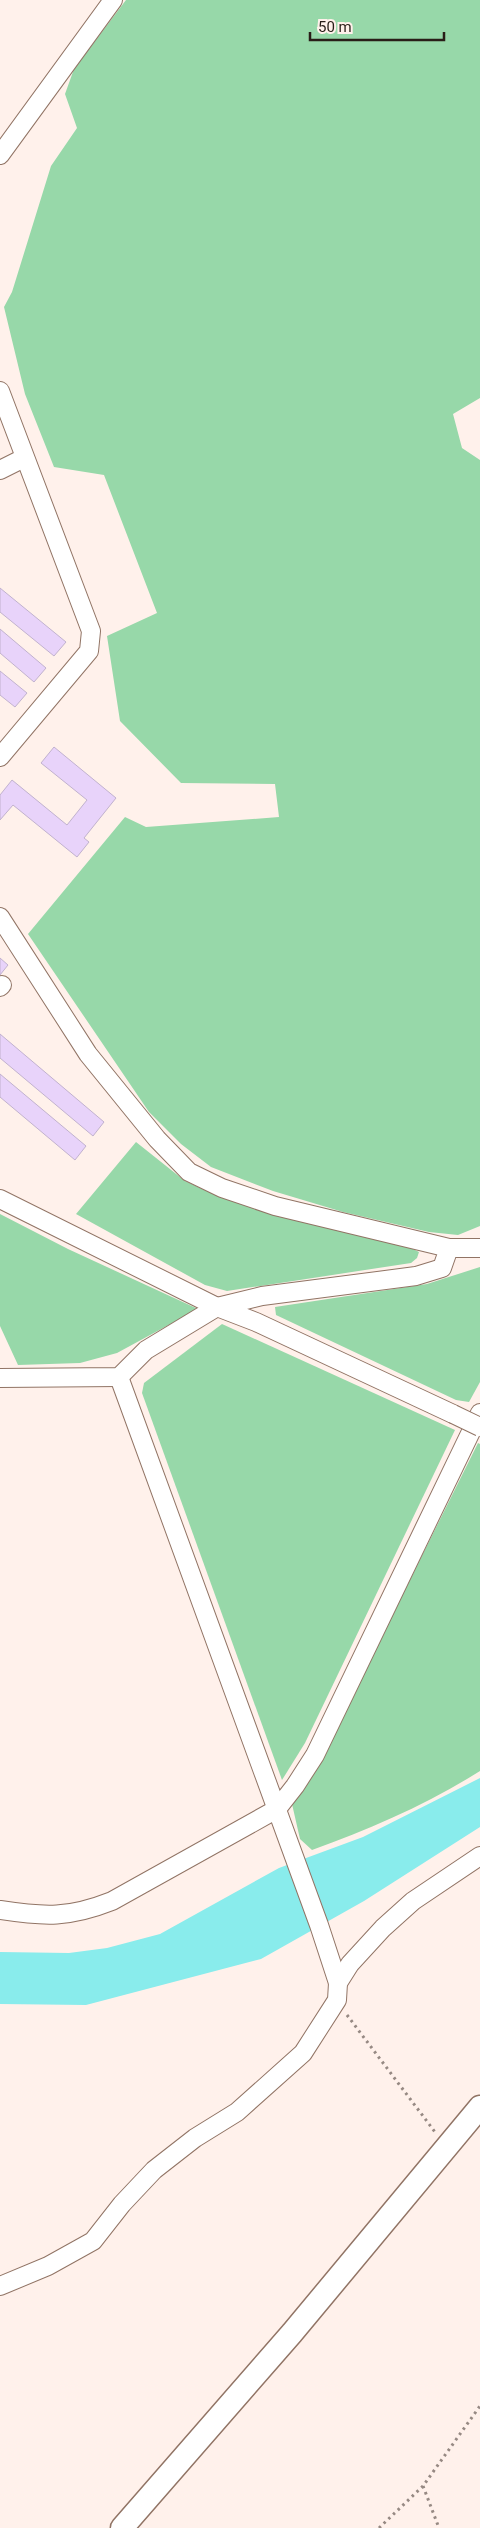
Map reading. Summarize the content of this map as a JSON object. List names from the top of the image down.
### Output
{
  "scale_bar": "50 m"
}
